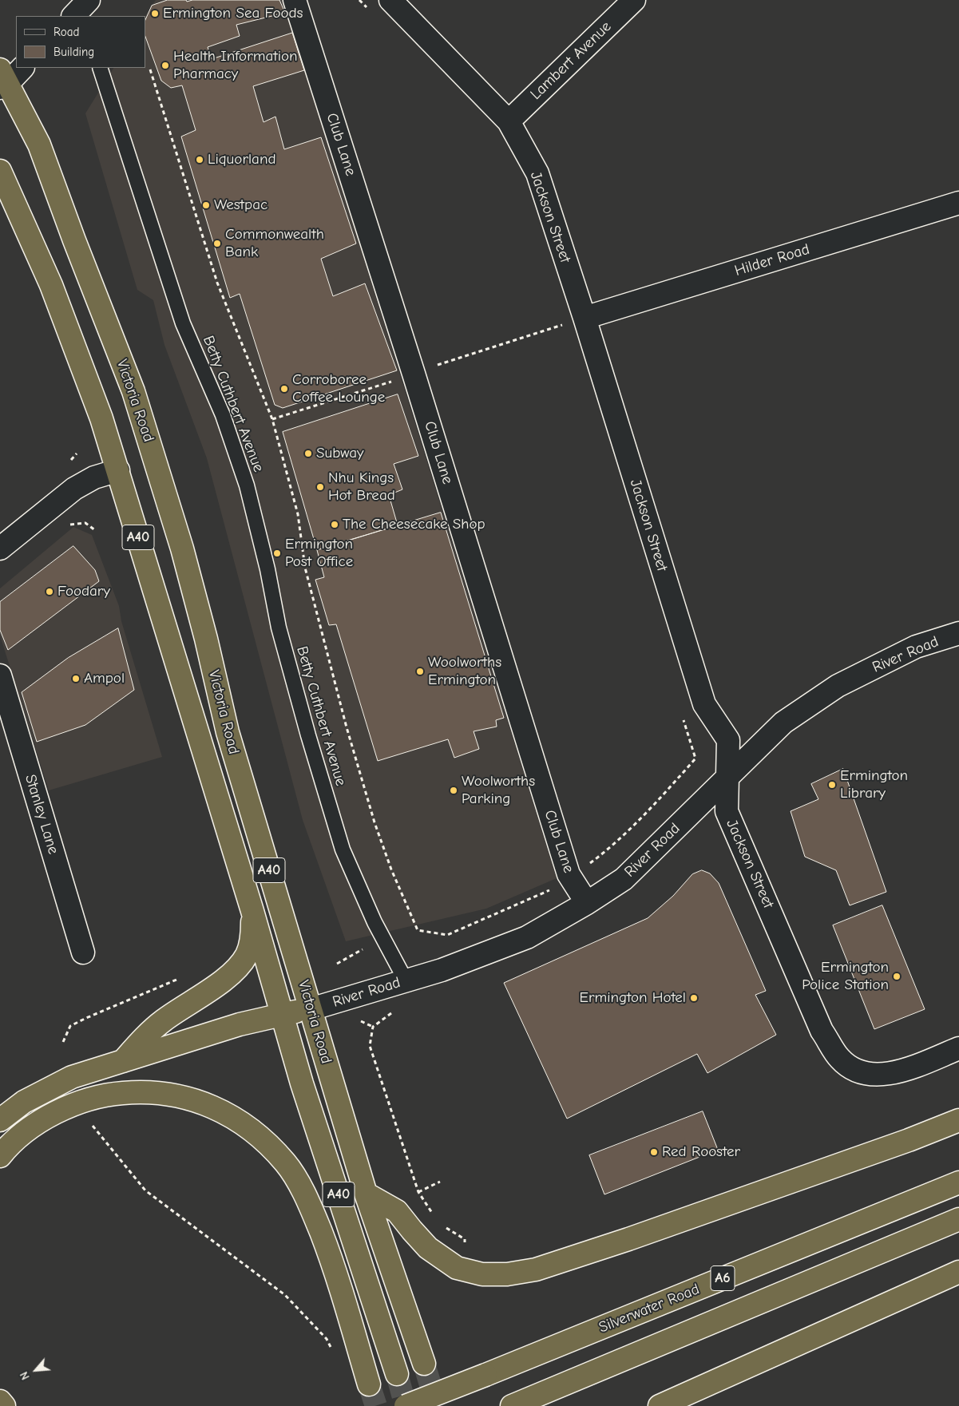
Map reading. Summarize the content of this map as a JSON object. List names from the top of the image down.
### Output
{
  "streets": {
    "highway": [
      "Victoria Road",
      "A40",
      "A6",
      "Silverwater Road"
    ],
    "street": [
      "Lambert Avenue",
      "Club Lane",
      "Jackson Street",
      "Hilder Road",
      "River Road",
      "Stanley Lane"
    ],
    "lane": ["Betty Cuthbert Avenue"]
  },
  "crossings": [
    ["Lambert Avenue", "Jackson Street"],
    ["Club Lane", "River Road"],
    ["Jackson Street", "Hilder Road"],
    ["Jackson Street", "River Road"],
    ["Victoria Road", "River Road"],
    ["Betty Cuthbert Avenue", "River Road"]
  ],
  "places": [
    "Ermington Sea Foods",
    "Health Information Pharmacy",
    "Liquorland",
    "Westpac",
    "Commonwealth Bank",
    "Corroboree Coffee Lounge",
    "Subway",
    "Nhu Kings Hot Bread",
    "The Cheesecake Shop",
    "Ermington Post Office",
    "Foodary",
    "Woolworths Ermington",
    "Ampol",
    "Ermington Library",
    "Woolworths Parking",
    "Ermington Police Station",
    "Ermington Hotel",
    "Red Rooster"
  ],
  "legend": ["Road", "Building"],
  "north": "bottom left"
}
